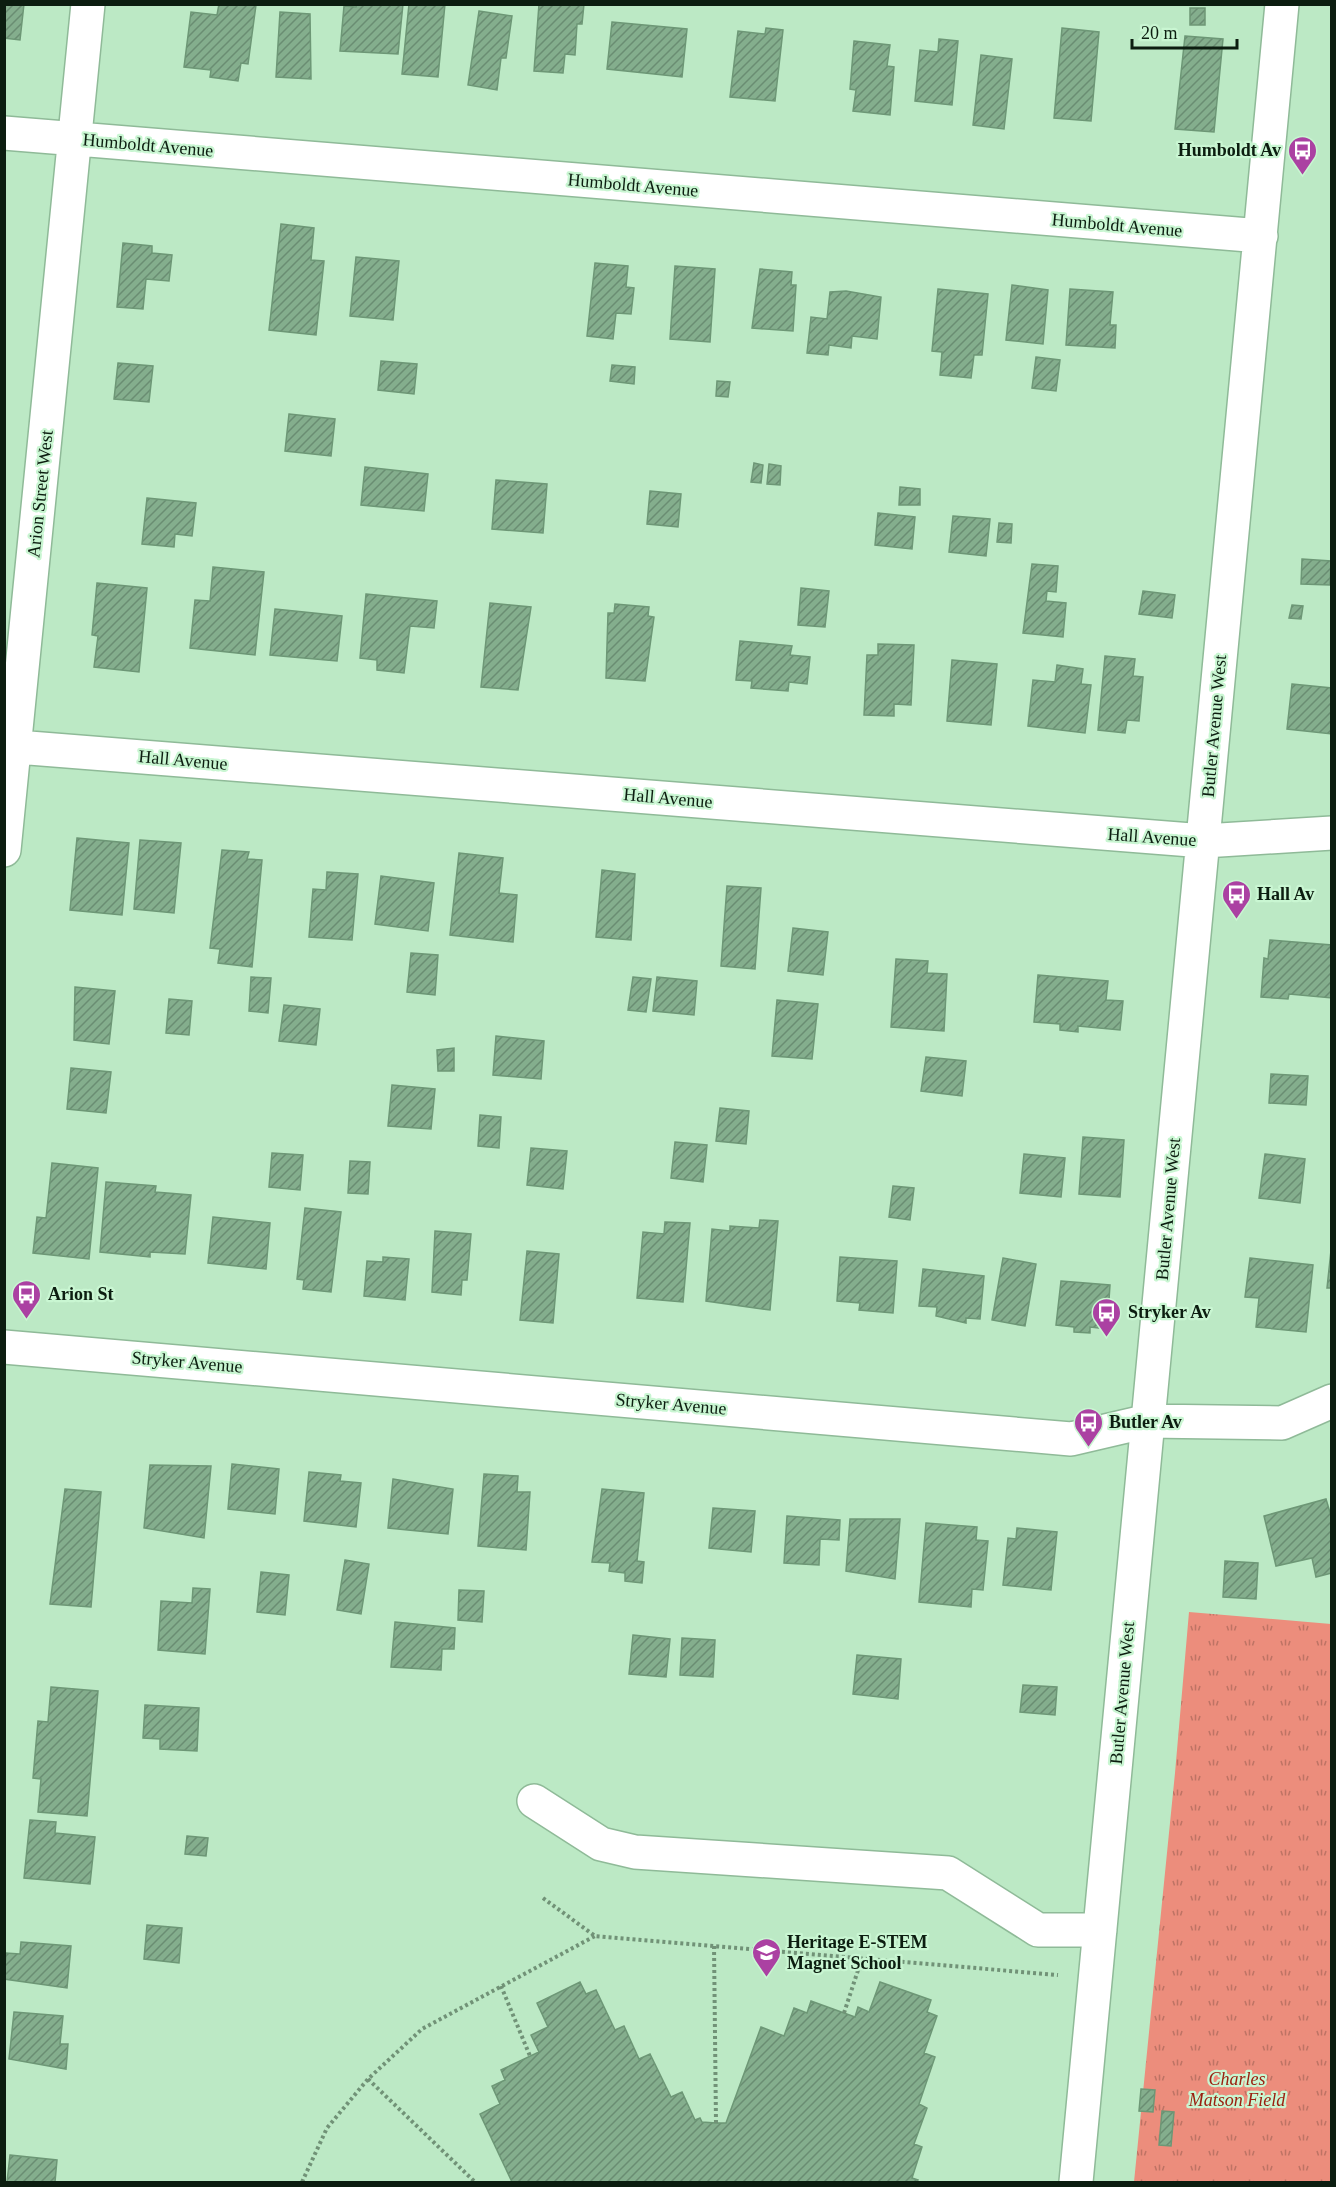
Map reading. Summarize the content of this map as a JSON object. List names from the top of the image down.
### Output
{
  "streets": {
    "street": [
      "Humboldt Avenue",
      "Arion Street West",
      "Butler Avenue West",
      "Hall Avenue",
      "Stryker Avenue"
    ]
  },
  "crossings": [
    ["Humboldt Avenue", "Arion Street West"],
    ["Humboldt Avenue", "Butler Avenue West"],
    ["Arion Street West", "Hall Avenue"],
    ["Butler Avenue West", "Hall Avenue"],
    ["Butler Avenue West", "Stryker Avenue"]
  ],
  "parks": ["Charles Matson Field"],
  "places": {
    "bus stop": [
      "Humboldt Av",
      "Hall Av",
      "Arion St",
      "Stryker Av",
      "Butler Av"
    ],
    "school or university": ["Heritage E-STEM Magnet School"]
  },
  "scale_bar": "20 m"
}
